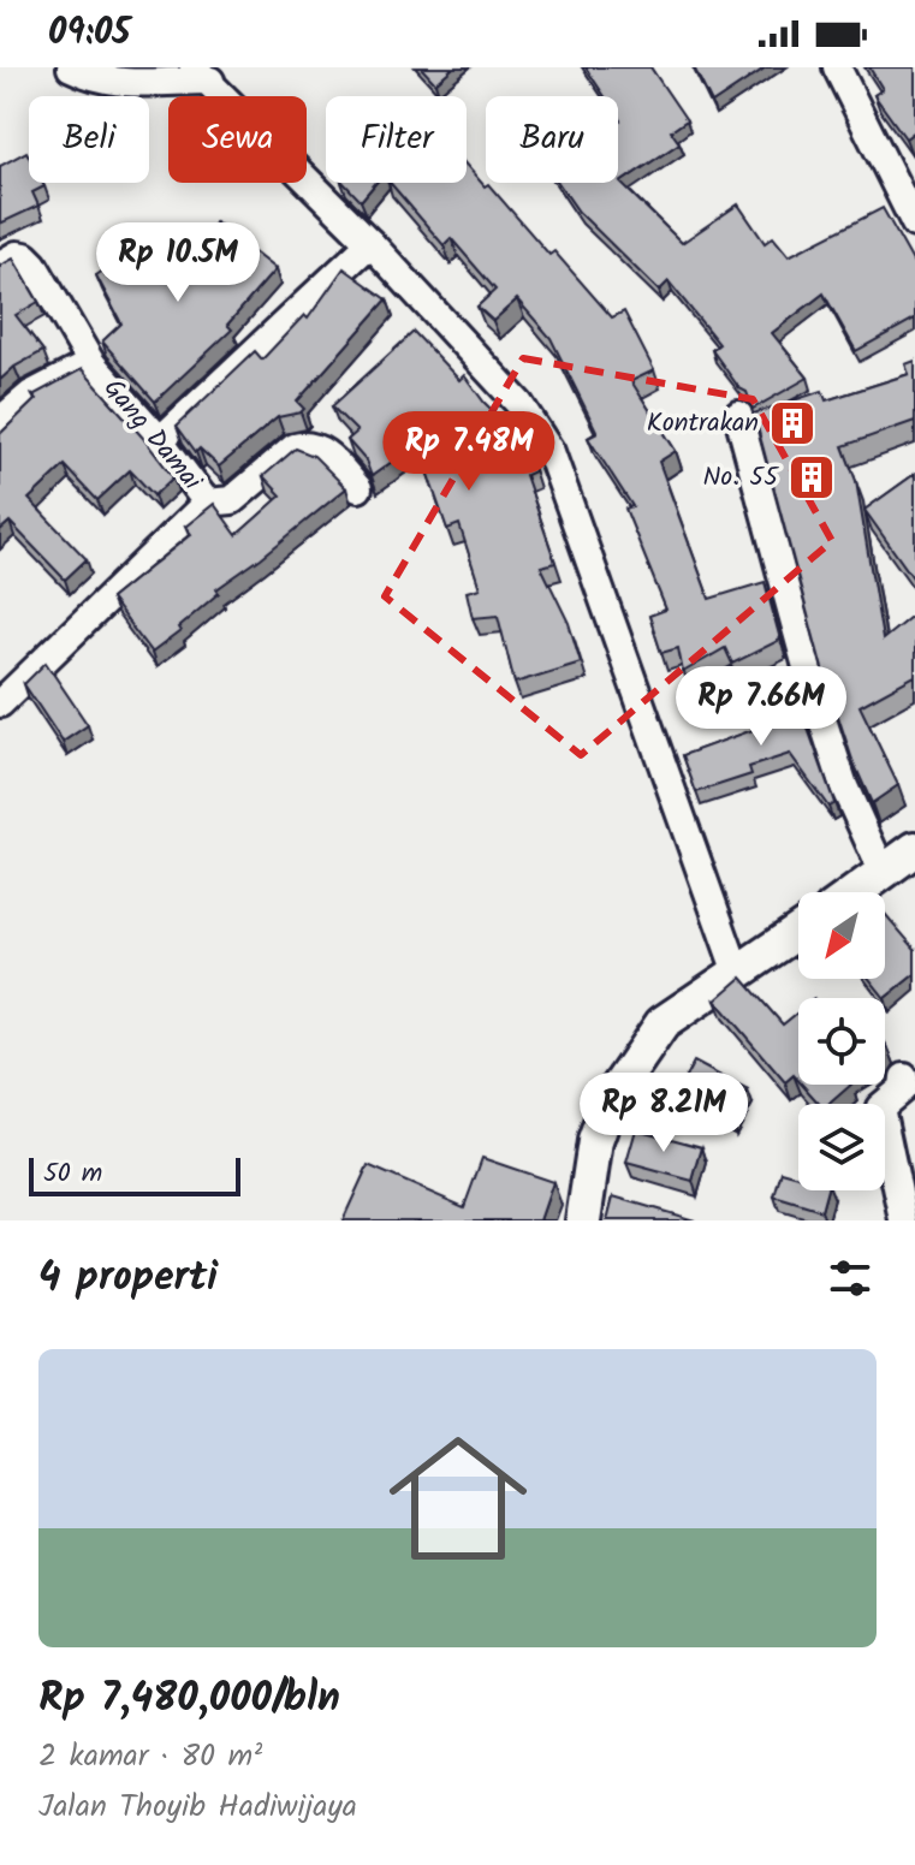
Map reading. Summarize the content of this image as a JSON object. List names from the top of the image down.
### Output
{
  "streets": {
    "street": ["Gang Damai"]
  },
  "places": {
    "building": ["Kontrakan", "No. 55"]
  },
  "scale_bar": "50 m",
  "north": "bottom left",
  "page": {
    "status": "09:05",
    "chip": [
      "Beli",
      "Sewa",
      "Filter",
      "Baru"
    ],
    "price": [
      "Rp 10.5M",
      "Rp 7.48M",
      "Rp 7.66M",
      "Rp 8.21M"
    ],
    "scale": "50 m",
    "heading": "4 properti",
    "list": [
      {
        "name": "Rp 7,480,000/bln",
        "note": "2 kamar · 80 m² · Jalan Thoyib Hadiwijaya"
      }
    ]
  }
}
